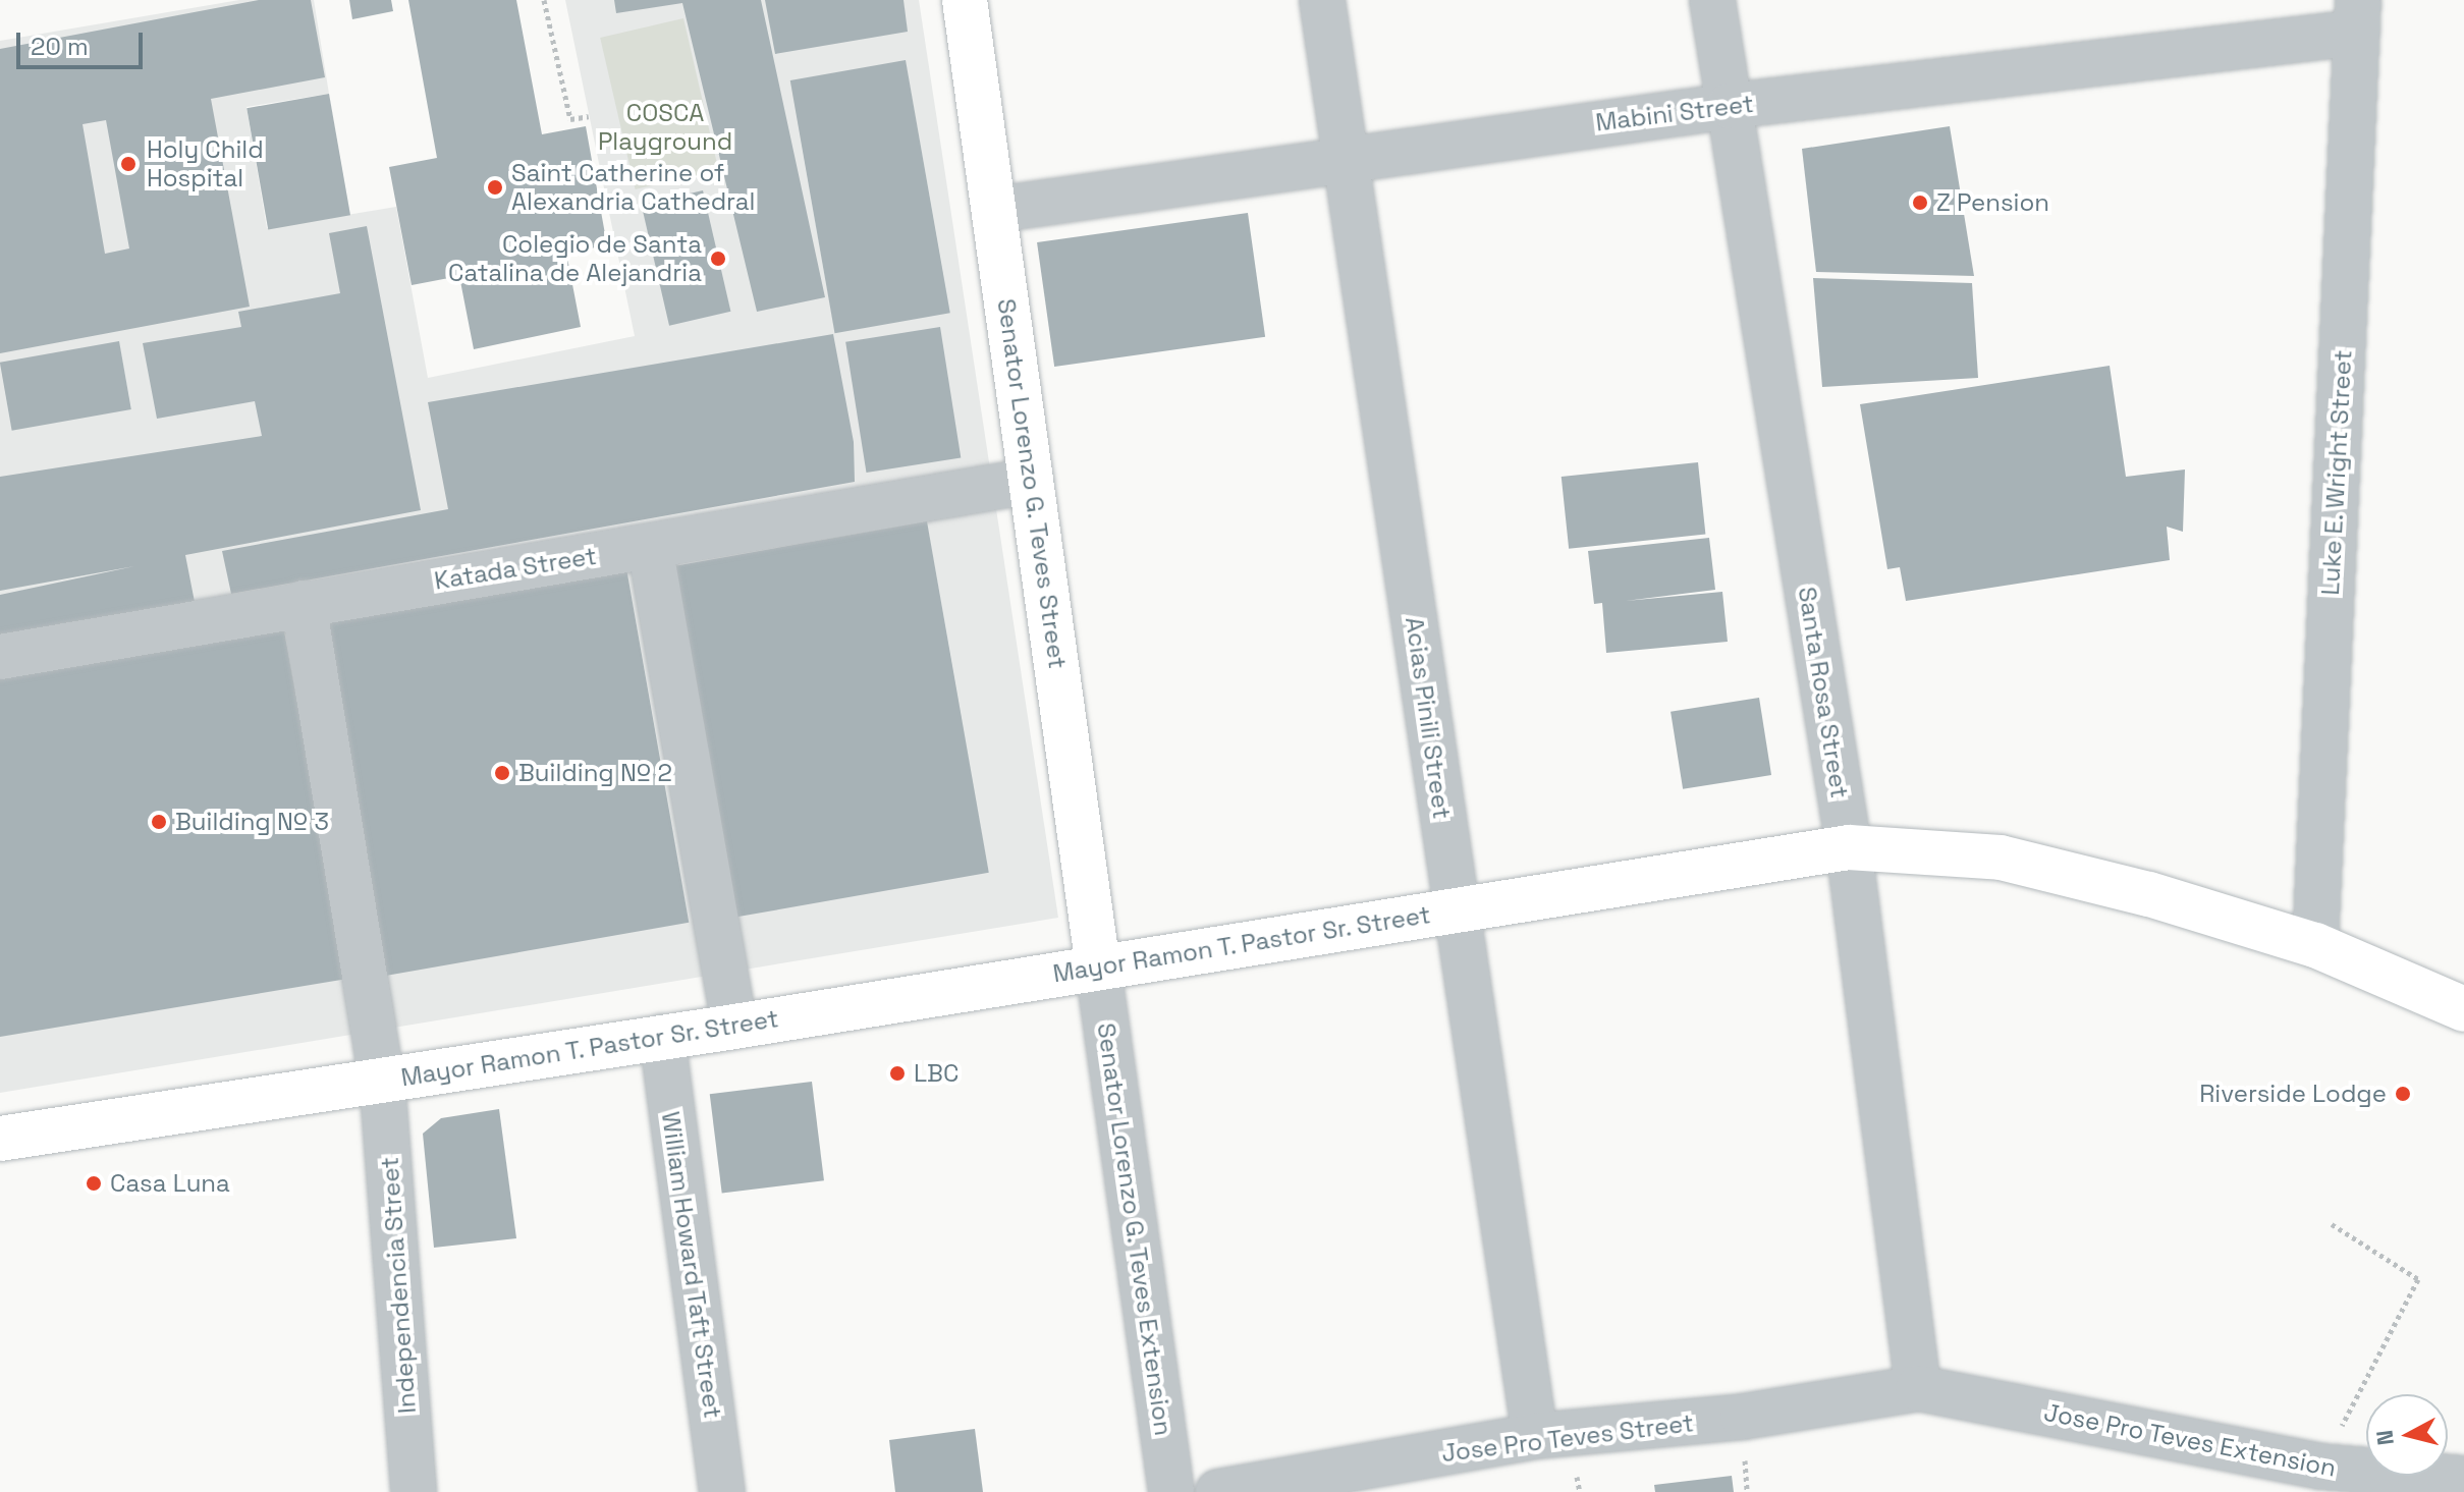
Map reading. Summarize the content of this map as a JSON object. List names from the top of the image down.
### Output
{
  "streets": {
    "main road": ["Senator Lorenzo G. Teves Street", "Mayor Ramon T. Pastor Sr. Street"],
    "street": [
      "Mabini Street",
      "Luke E. Wright Street",
      "Katada Street",
      "Santa Rosa Street",
      "Acias Pinili Street",
      "Senator Lorenzo G. Teves Extension",
      "William Howard Taft Street",
      "Independencia Street",
      "Jose Pro Teves Street",
      "Jose Pro Teves Extension"
    ]
  },
  "crossings": [
    ["Mabini Street", "Luke E. Wright Street"],
    ["Mabini Street", "Senator Lorenzo G. Teves Street"],
    ["Mabini Street", "Santa Rosa Street"],
    ["Mabini Street", "Acias Pinili Street"],
    ["Luke E. Wright Street", "Mayor Ramon T. Pastor Sr. Street"],
    ["Senator Lorenzo G. Teves Street", "Katada Street"],
    ["Senator Lorenzo G. Teves Street", "Mayor Ramon T. Pastor Sr. Street"],
    ["Senator Lorenzo G. Teves Street", "Senator Lorenzo G. Teves Extension"],
    ["Katada Street", "Independencia Street"],
    ["Santa Rosa Street", "Mayor Ramon T. Pastor Sr. Street"],
    ["Santa Rosa Street", "Jose Pro Teves Street"],
    ["Santa Rosa Street", "Jose Pro Teves Extension"],
    ["Acias Pinili Street", "Mayor Ramon T. Pastor Sr. Street"],
    ["Acias Pinili Street", "Jose Pro Teves Street"],
    ["Mayor Ramon T. Pastor Sr. Street", "Senator Lorenzo G. Teves Extension"],
    ["Mayor Ramon T. Pastor Sr. Street", "William Howard Taft Street"],
    ["Mayor Ramon T. Pastor Sr. Street", "Independencia Street"],
    ["Jose Pro Teves Street", "Jose Pro Teves Extension"]
  ],
  "parks": ["COSCA Playground"],
  "places": [
    "Holy Child Hospital",
    "Saint Catherine of Alexandria Cathedral",
    "Z Pension",
    "Colegio de Santa Catalina de Alejandria",
    "Building № 2",
    "Building № 3",
    "LBC",
    "Riverside Lodge",
    "Casa Luna"
  ],
  "scale_bar": "20 m",
  "north": "left"
}
